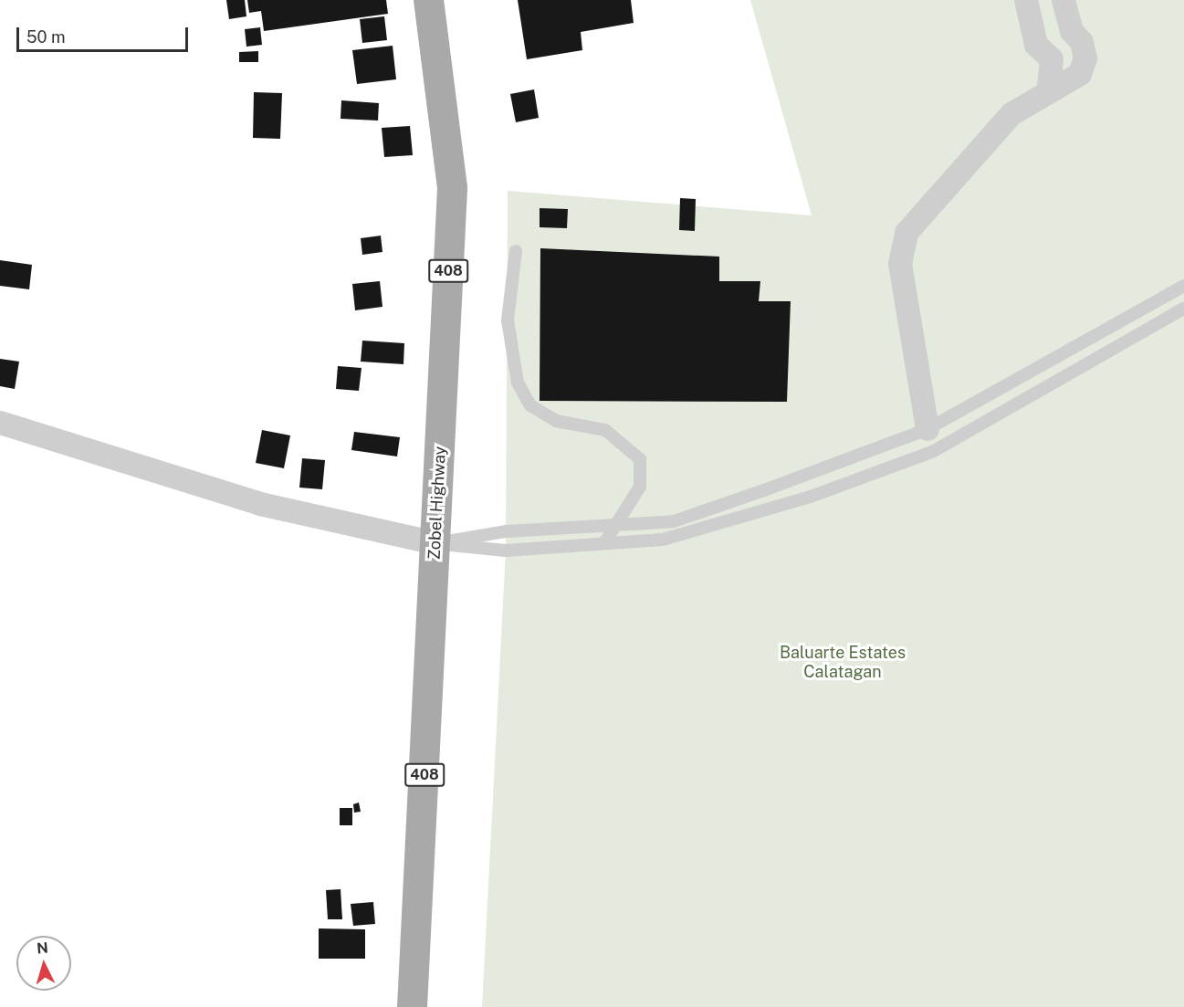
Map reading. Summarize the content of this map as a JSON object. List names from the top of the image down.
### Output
{
  "streets": {
    "main road": ["408", "Zobel Highway"]
  },
  "parks": ["Baluarte Estates Calatagan"],
  "scale_bar": "50 m",
  "north": "top"
}
